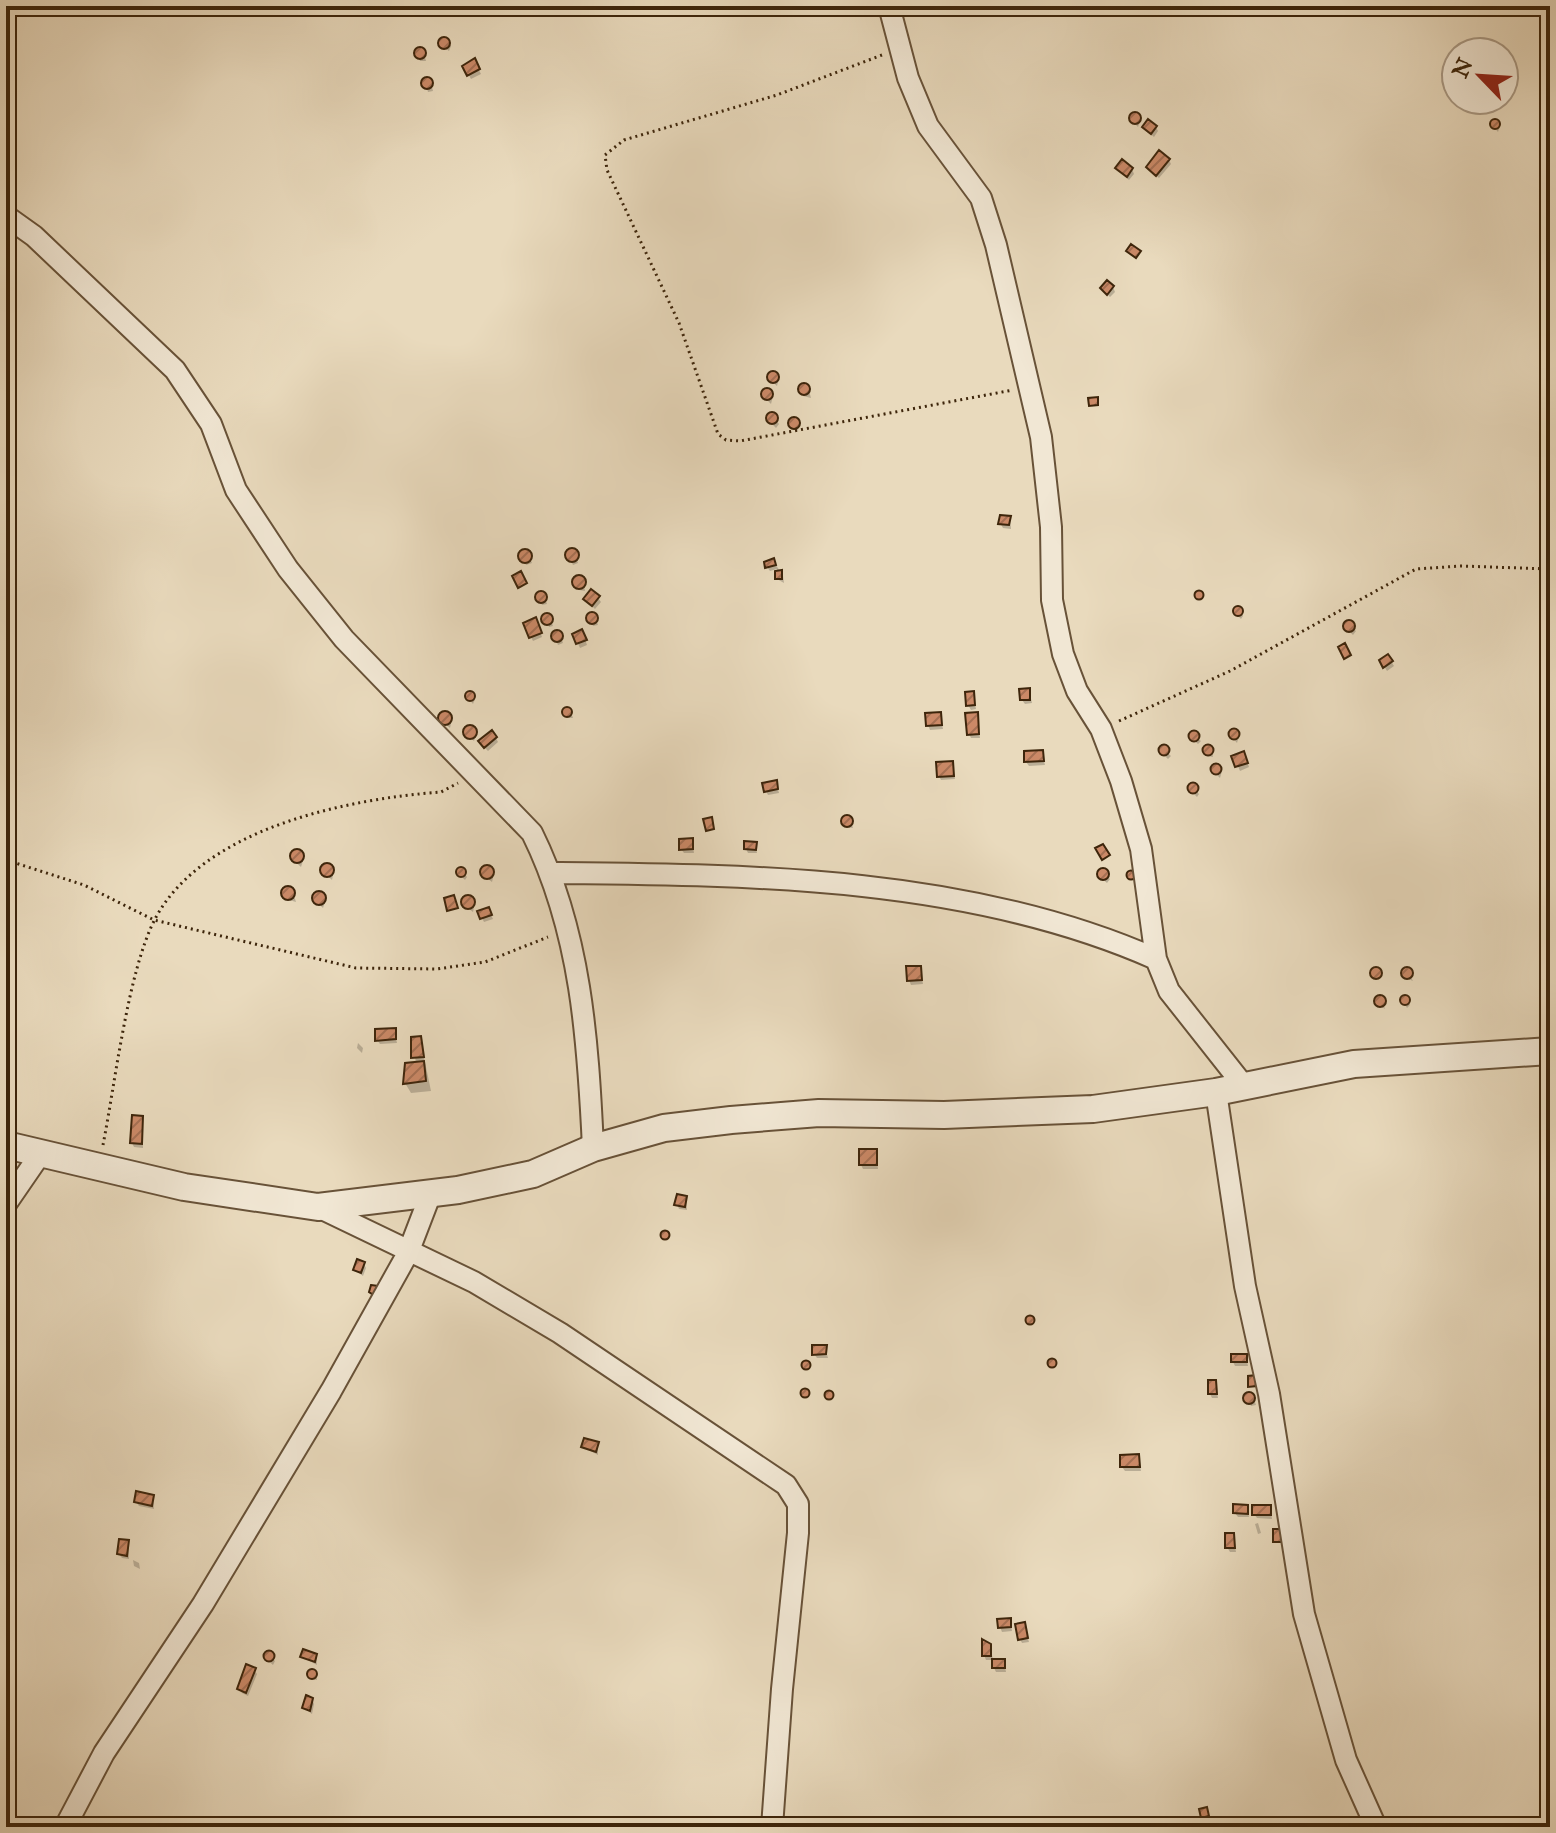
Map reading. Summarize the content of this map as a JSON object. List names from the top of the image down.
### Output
{
  "north": "top left"
}
